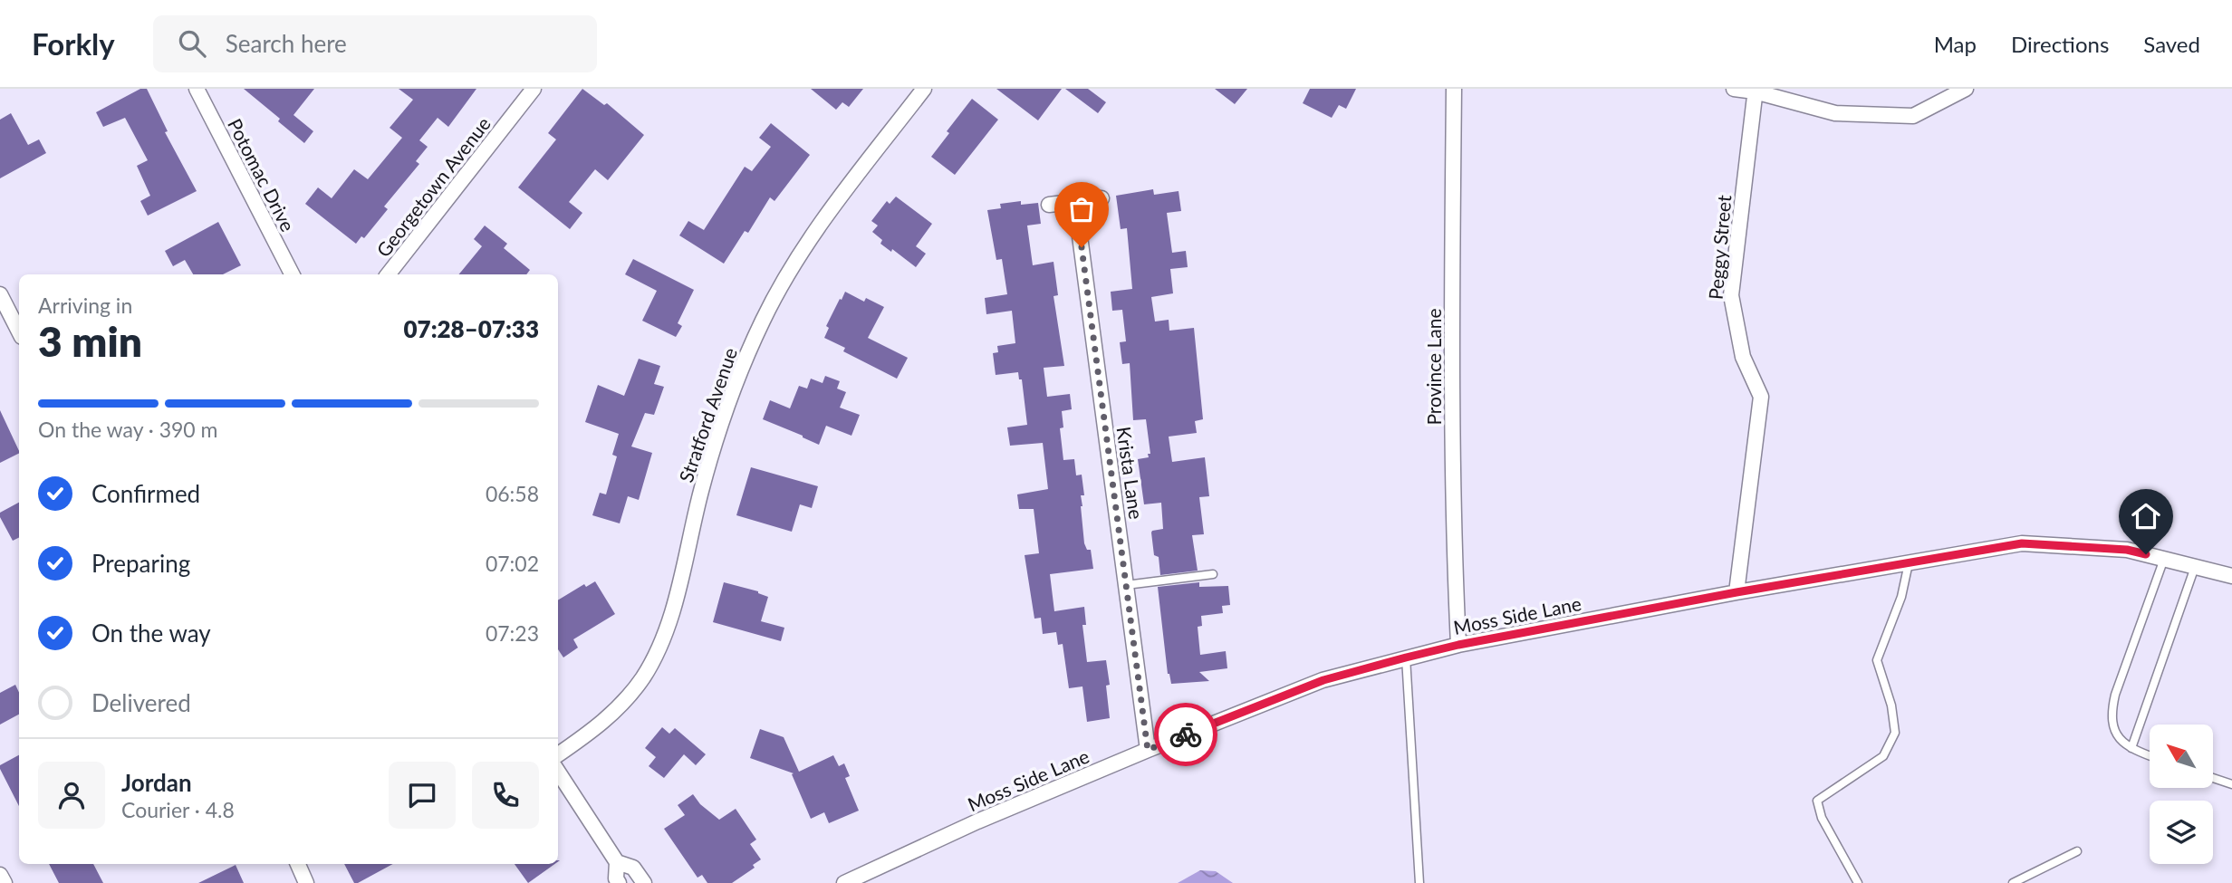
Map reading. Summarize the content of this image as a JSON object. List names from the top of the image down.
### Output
{
  "streets": {
    "street": [
      "Potomac Drive",
      "Georgetown Avenue",
      "Peggy Street",
      "Province Lane",
      "Stratford Avenue",
      "Krista Lane",
      "Moss Side Lane"
    ]
  },
  "crossings": [
    ["Peggy Street", "Moss Side Lane"],
    ["Province Lane", "Moss Side Lane"],
    ["Krista Lane", "Moss Side Lane"]
  ],
  "north": "top left",
  "page": {
    "header": "Forkly",
    "search": "Search here",
    "nav": ["Map", "Directions", "Saved"],
    "heading": ["3 min", "Arriving in", "07:28–07:33"],
    "panel": ["Jordan", "Courier · 4.8"],
    "bar": "On the way · 390 m",
    "list": [
      ["Confirmed", "06:58"],
      ["Preparing", "07:02"],
      ["On the way", "07:23"],
      "Delivered"
    ]
  }
}
